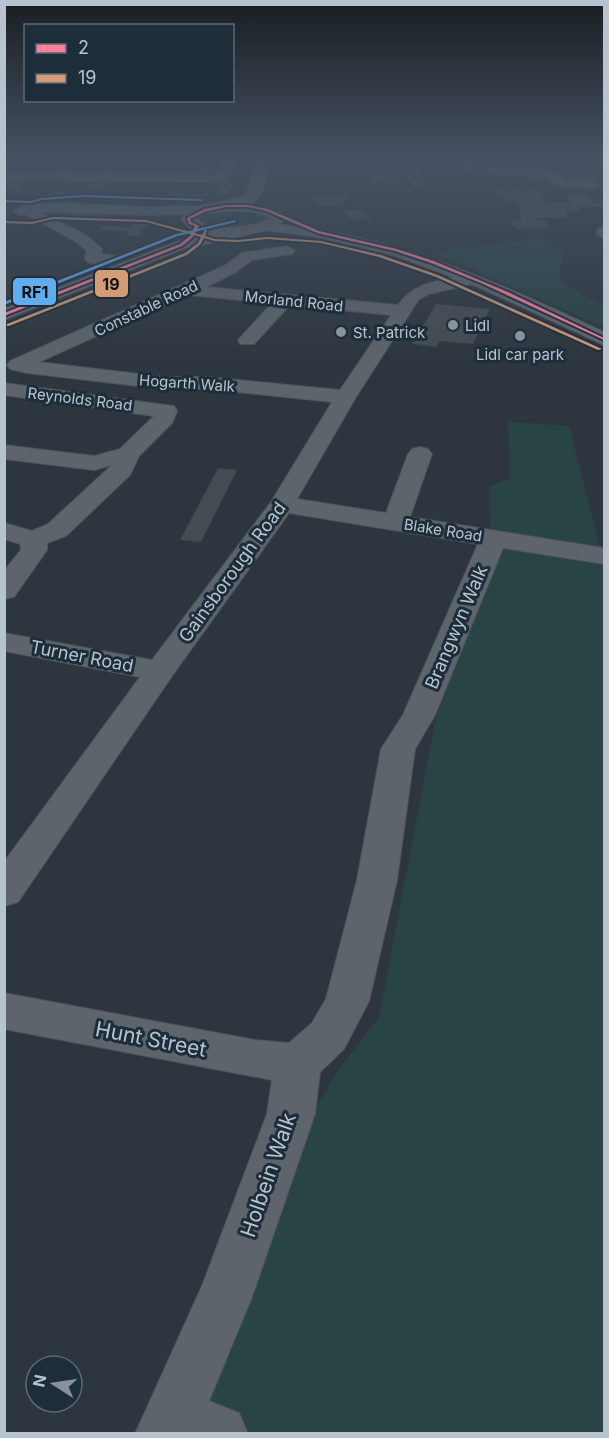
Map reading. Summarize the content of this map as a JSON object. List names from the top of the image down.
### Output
{
  "streets": {
    "street": [
      "Morland Road",
      "Constable Road",
      "Hogarth Walk",
      "Reynolds Road",
      "Blake Road",
      "Gainsborough Road",
      "Brangwyn Walk",
      "Turner Road",
      "Hunt Street",
      "Holbein Walk"
    ]
  },
  "crossings": [
    ["Morland Road", "Constable Road"],
    ["Morland Road", "Gainsborough Road"],
    ["Hogarth Walk", "Gainsborough Road"],
    ["Blake Road", "Gainsborough Road"],
    ["Blake Road", "Brangwyn Walk"],
    ["Gainsborough Road", "Turner Road"],
    ["Brangwyn Walk", "Hunt Street"],
    ["Brangwyn Walk", "Holbein Walk"],
    ["Hunt Street", "Holbein Walk"]
  ],
  "places": ["Lidl", "St. Patrick", "Lidl car park"],
  "lines": ["transit line 2", "transit line 19", "transit line RF1"],
  "legend": ["2", "19"],
  "north": "left"
}
